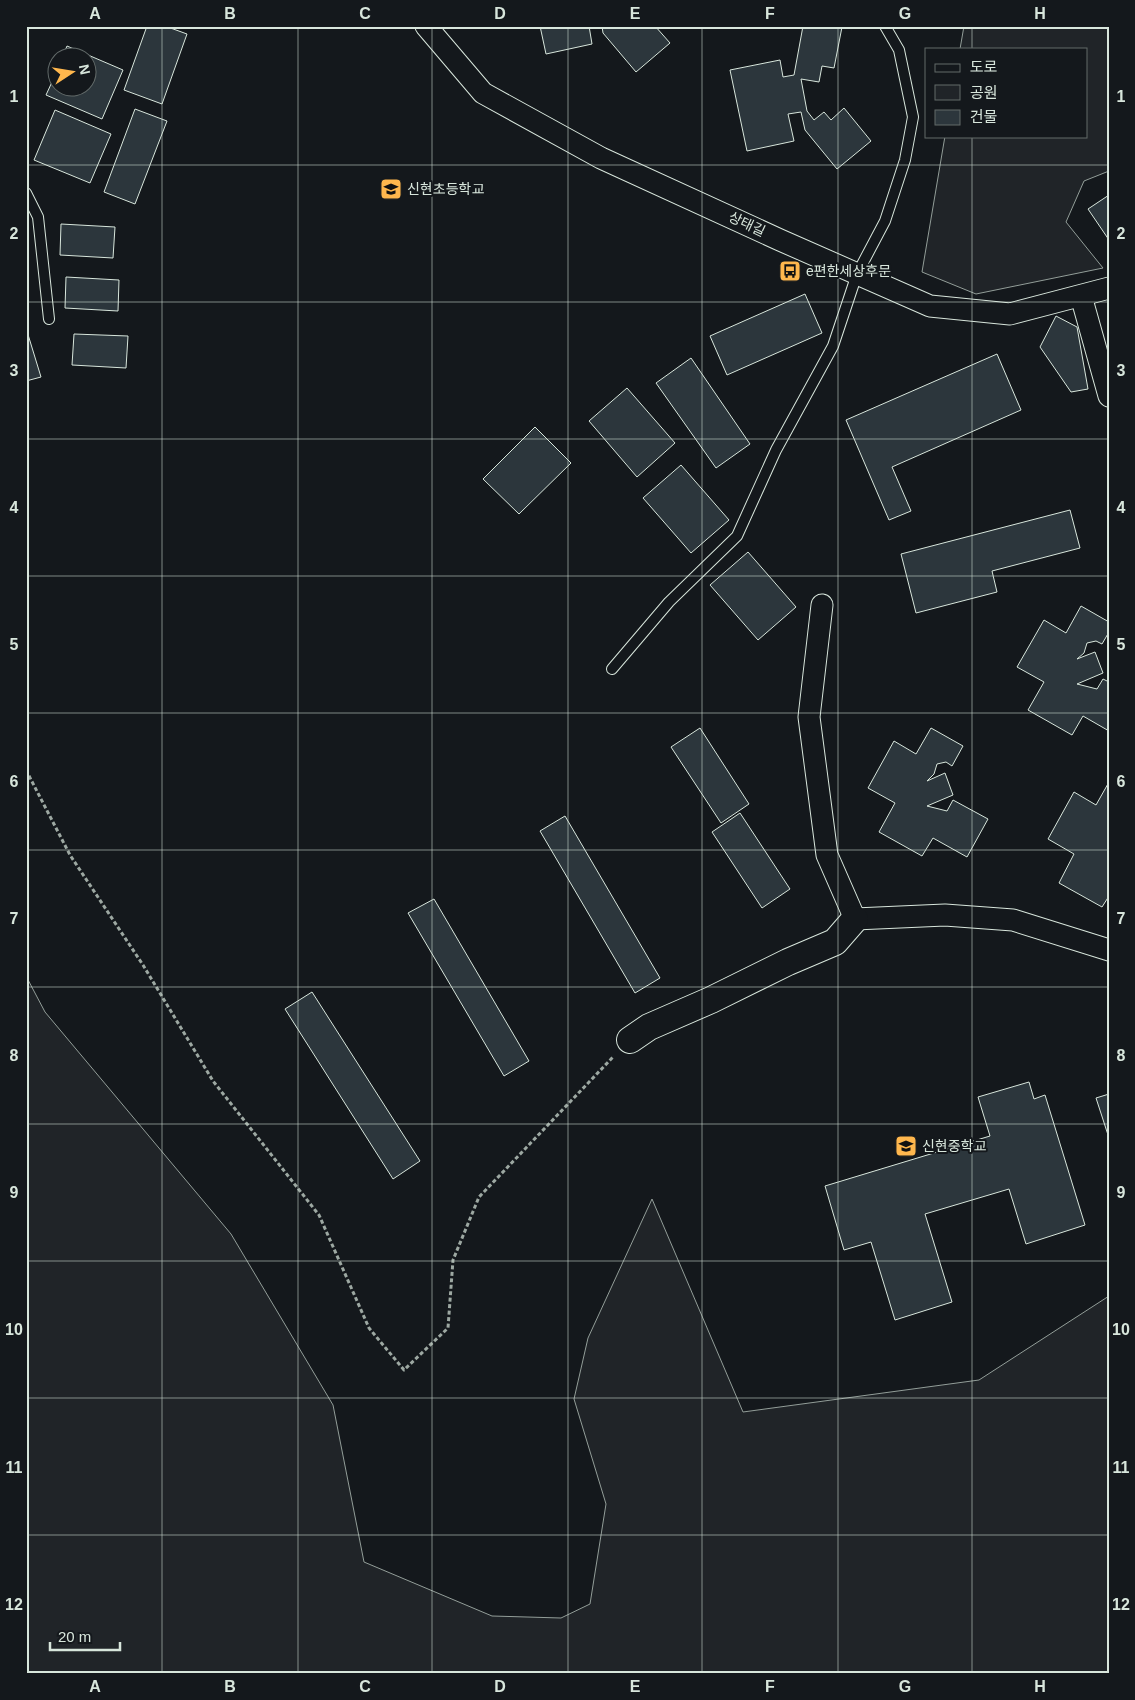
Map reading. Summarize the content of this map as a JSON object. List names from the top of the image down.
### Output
{
  "streets": {
    "street": ["상태길"]
  },
  "places": {
    "school or university": ["신현초등학교", "신현중학교"],
    "bus stop": ["e편한세상후문"]
  },
  "legend": ["도로", "공원", "건물"],
  "scale_bar": "20 m",
  "north": "right",
  "grid": {
    "columns": [
      "A",
      "B",
      "C",
      "D",
      "E",
      "F",
      "G",
      "H"
    ],
    "rows": [
      "1",
      "2",
      "3",
      "4",
      "5",
      "6",
      "7",
      "8",
      "9",
      "10",
      "11",
      "12"
    ]
  }
}
